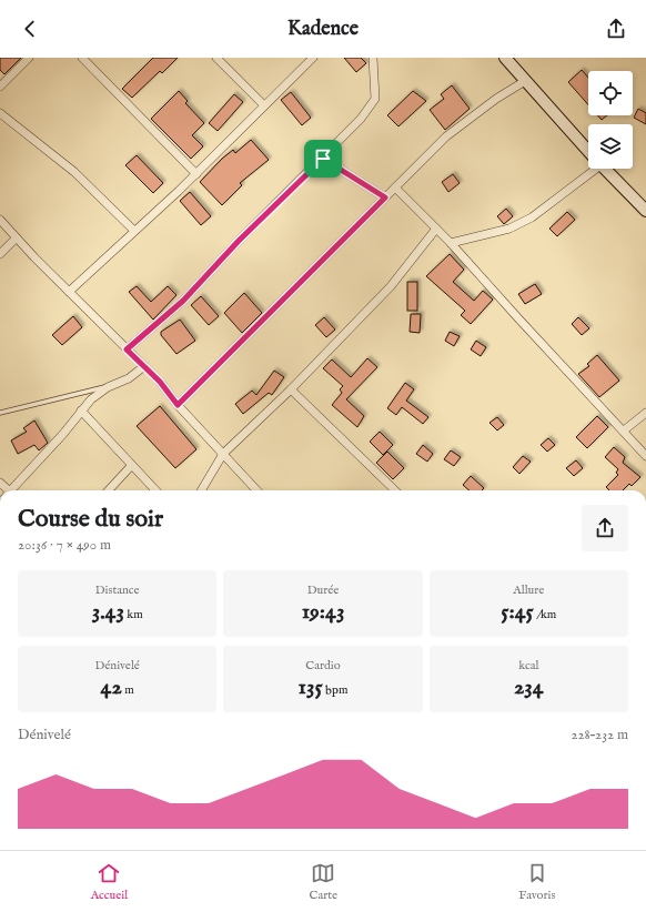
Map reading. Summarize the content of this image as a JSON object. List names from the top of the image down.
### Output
{
  "page": {
    "header": "Kadence",
    "heading": ["Course du soir", "20:36 · 7 × 490 m"],
    "stats": [
      ["Distance", "3.43 km"],
      ["Durée", "19:43"],
      ["Allure", "5:45 /km"],
      ["Dénivelé", "42 m"],
      ["Cardio", "135 bpm"],
      ["kcal", "234"]
    ],
    "chart": ["Dénivelé", "228–232 m"],
    "tabs": ["Accueil", "Carte", "Favoris"]
  }
}
